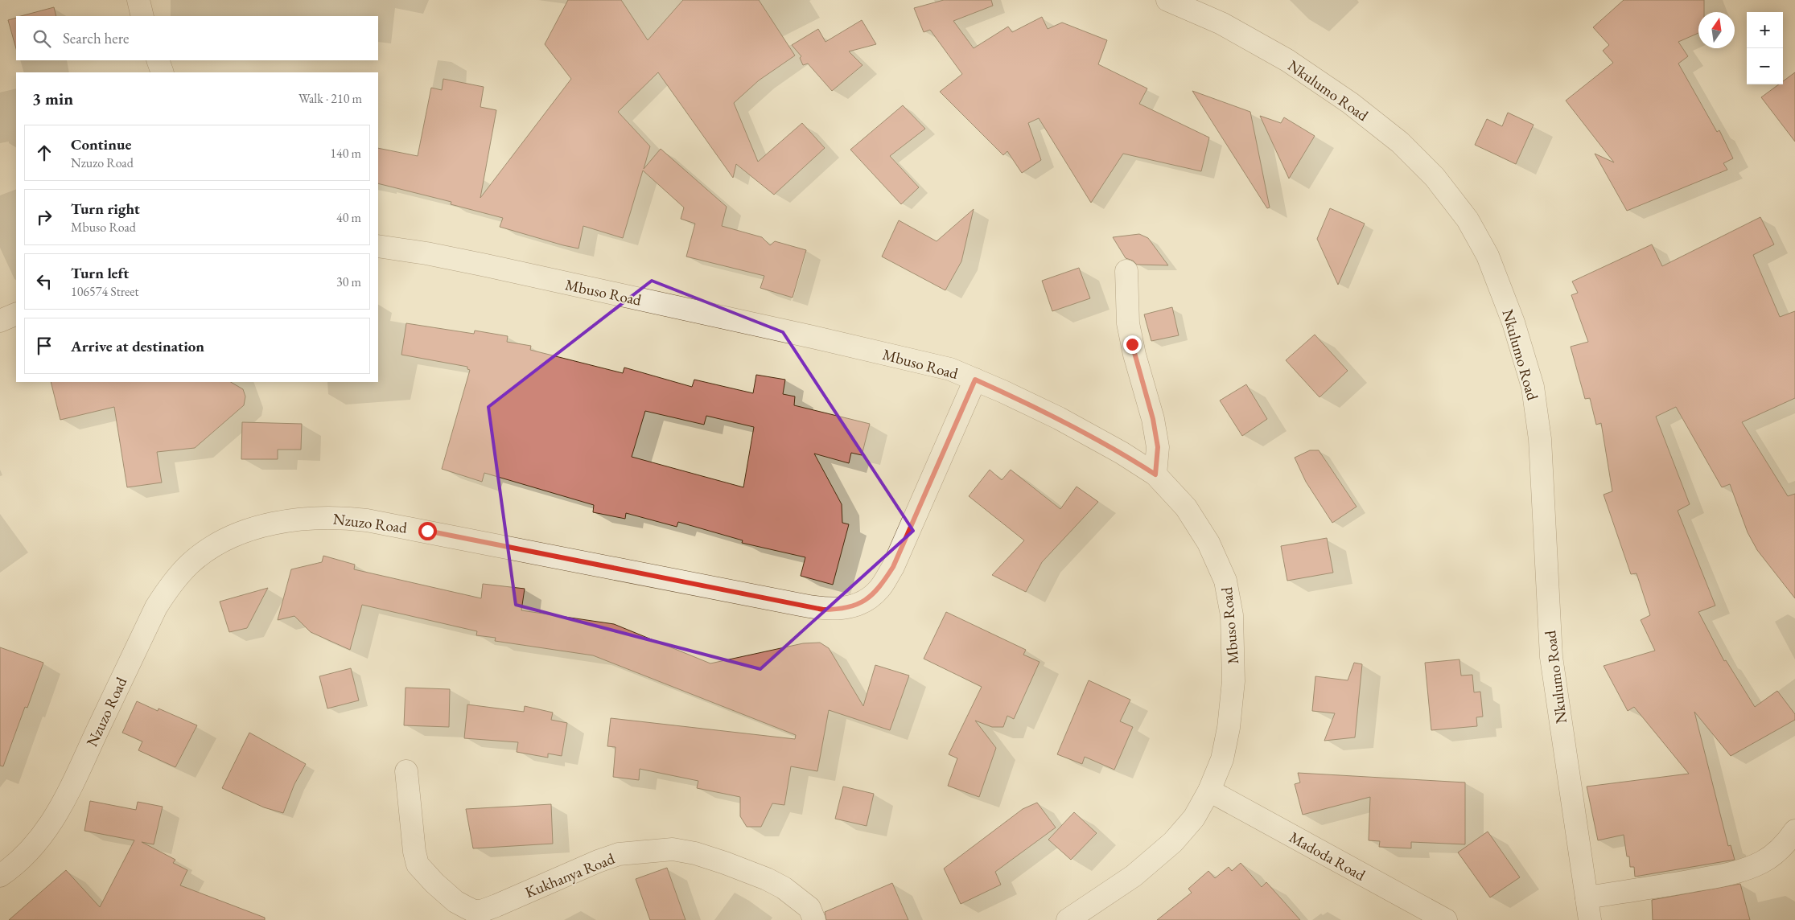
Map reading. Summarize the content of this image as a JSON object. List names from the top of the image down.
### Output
{
  "streets": {
    "street": [
      "Nkulumo Road",
      "Mbuso Road",
      "Nzuzo Road",
      "Madoda Road",
      "Kukhanya Road"
    ]
  },
  "crossings": [
    ["Mbuso Road", "Nzuzo Road"],
    ["Mbuso Road", "Madoda Road"]
  ],
  "north": "top",
  "page": {
    "map_buttons": ["+", "−"],
    "search": "Search here",
    "heading": ["3 min", "Walk · 210 m"],
    "list": [
      ["Continue", "Nzuzo Road", "140 m"],
      ["Turn right", "Mbuso Road", "40 m"],
      ["Turn left", "106574 Street", "30 m"],
      "Arrive at destination"
    ]
  }
}
